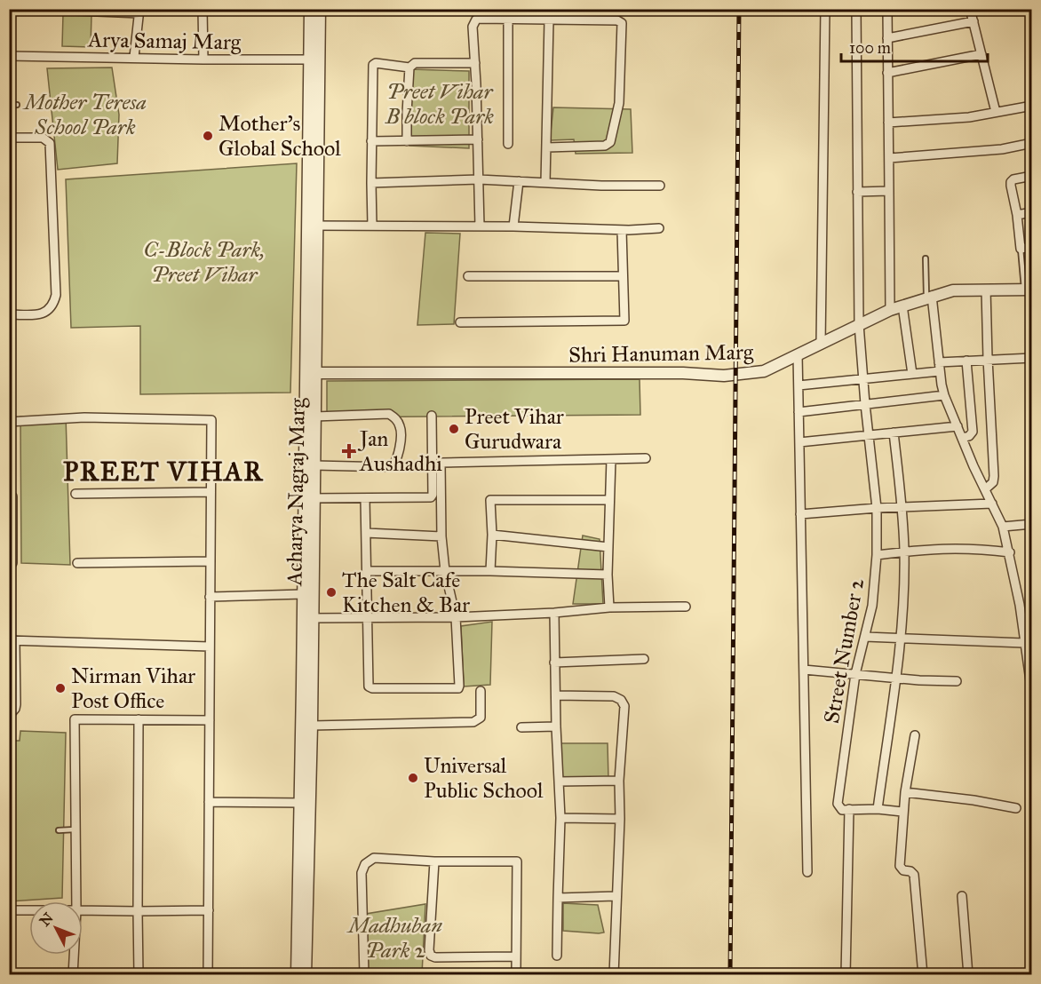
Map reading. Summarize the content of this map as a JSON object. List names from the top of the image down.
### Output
{
  "streets": {
    "street": [
      "Arya Samaj Marg",
      "Shri Hanuman Marg",
      "Acharya Nagraj Marg",
      "Street Number 2"
    ]
  },
  "crossings": [
    ["Arya Samaj Marg", "Acharya Nagraj Marg"],
    ["Shri Hanuman Marg", "Acharya Nagraj Marg"],
    ["Shri Hanuman Marg", "Street Number 2"]
  ],
  "districts": ["PREET VIHAR"],
  "parks": [
    "Preet Vihar B block Park",
    "Mother Teresa School Park",
    "C-Block Park, Preet Vihar",
    "Madhuban Park 2"
  ],
  "places": {
    "other": [
      "Mother's Global School",
      "Preet Vihar Gurudwara",
      "The Salt Cafe Kitchen & Bar",
      "Nirman Vihar Post Office",
      "Universal Public School"
    ],
    "health": ["Jan Aushadhi"]
  },
  "scale_bar": "100 m",
  "north": "top left"
}
